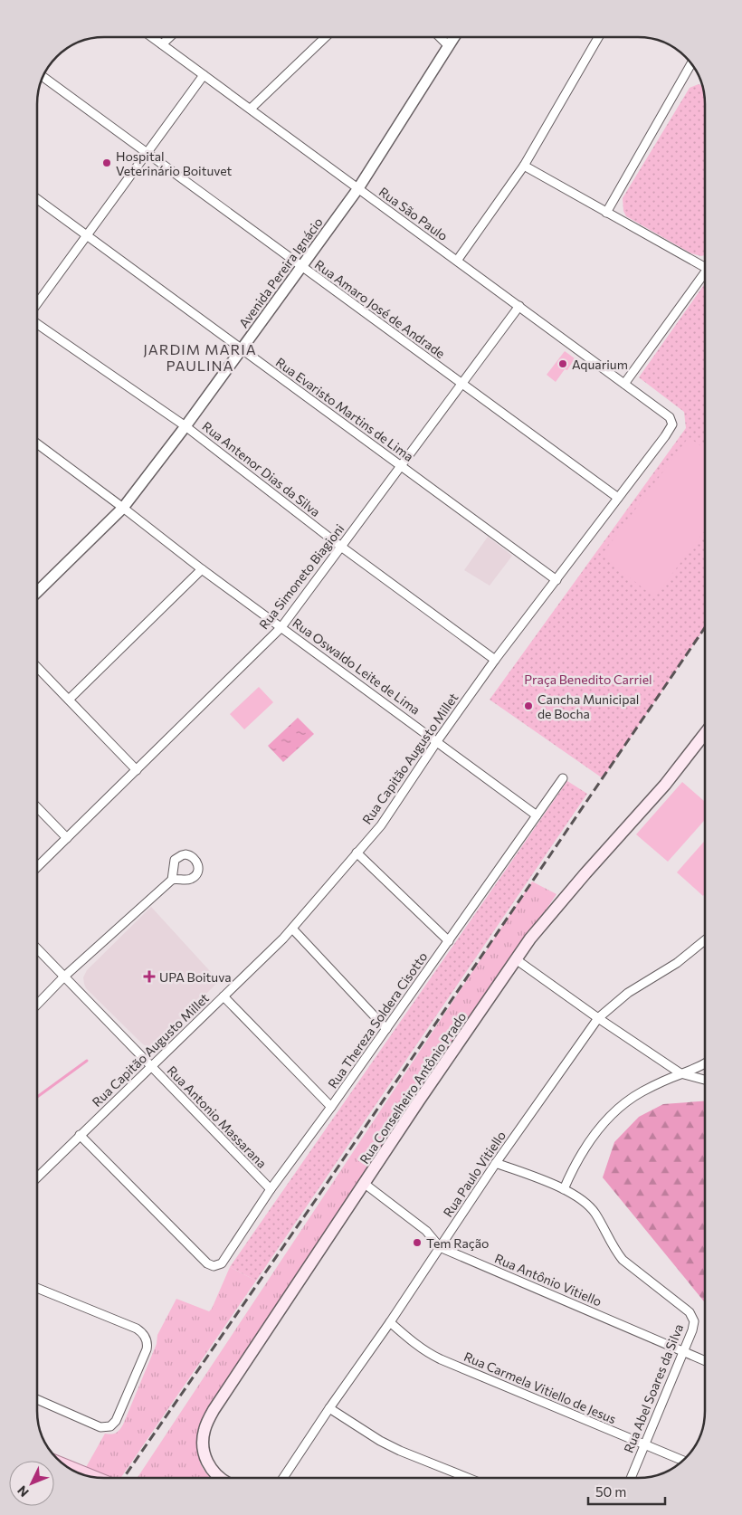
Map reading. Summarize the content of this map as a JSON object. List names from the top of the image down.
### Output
{
  "streets": {
    "main road": ["Rua Conselheiro Antônio Prado"],
    "street": [
      "Rua São Paulo",
      "Avenida Pereira Ignácio",
      "Rua Amaro José de Andrade",
      "Rua Evaristo Martins de Lima",
      "Rua Antenor Dias da Silva",
      "Rua Simoneto Biagioni",
      "Rua Oswaldo Leite de Lima",
      "Rua Capitão Augusto Millet",
      "Rua Thereza Soldera Cisotto",
      "Rua Antonio Massarana",
      "Rua Paulo Vitiello",
      "Rua Antônio Vitiello",
      "Rua Carmela Vitiello de Jesus",
      "Rua Abel Soares da Silva"
    ]
  },
  "crossings": [
    ["Rua São Paulo", "Avenida Pereira Ignácio"],
    ["Rua São Paulo", "Rua Simoneto Biagioni"],
    ["Rua São Paulo", "Rua Capitão Augusto Millet"],
    ["Avenida Pereira Ignácio", "Rua Amaro José de Andrade"],
    ["Avenida Pereira Ignácio", "Rua Evaristo Martins de Lima"],
    ["Avenida Pereira Ignácio", "Rua Antenor Dias da Silva"],
    ["Avenida Pereira Ignácio", "Rua Oswaldo Leite de Lima"],
    ["Rua Amaro José de Andrade", "Rua Simoneto Biagioni"],
    ["Rua Amaro José de Andrade", "Rua Capitão Augusto Millet"],
    ["Rua Evaristo Martins de Lima", "Rua Simoneto Biagioni"],
    ["Rua Evaristo Martins de Lima", "Rua Capitão Augusto Millet"],
    ["Rua Antenor Dias da Silva", "Rua Simoneto Biagioni"],
    ["Rua Antenor Dias da Silva", "Rua Capitão Augusto Millet"],
    ["Rua Simoneto Biagioni", "Rua Oswaldo Leite de Lima"],
    ["Rua Oswaldo Leite de Lima", "Rua Capitão Augusto Millet"],
    ["Rua Oswaldo Leite de Lima", "Rua Thereza Soldera Cisotto"],
    ["Rua Capitão Augusto Millet", "Rua Thereza Soldera Cisotto"],
    ["Rua Capitão Augusto Millet", "Rua Antonio Massarana"],
    ["Rua Thereza Soldera Cisotto", "Rua Antonio Massarana"],
    ["Rua Conselheiro Antônio Prado", "Rua Antônio Vitiello"],
    ["Rua Paulo Vitiello", "Rua Antônio Vitiello"],
    ["Rua Paulo Vitiello", "Rua Carmela Vitiello de Jesus"],
    ["Rua Paulo Vitiello", "Rua Abel Soares da Silva"],
    ["Rua Antônio Vitiello", "Rua Abel Soares da Silva"],
    ["Rua Carmela Vitiello de Jesus", "Rua Abel Soares da Silva"]
  ],
  "districts": ["JARDIM MARIA PAULINA"],
  "parks": ["Praça Benedito Carriel"],
  "places": {
    "other": [
      "Hospital Veterinário Boituvet",
      "Aquarium",
      "Cancha Municipal de Bocha",
      "Tem Ração"
    ],
    "health": ["UPA Boituva"]
  },
  "scale_bar": "50 m",
  "north": "bottom left"
}
